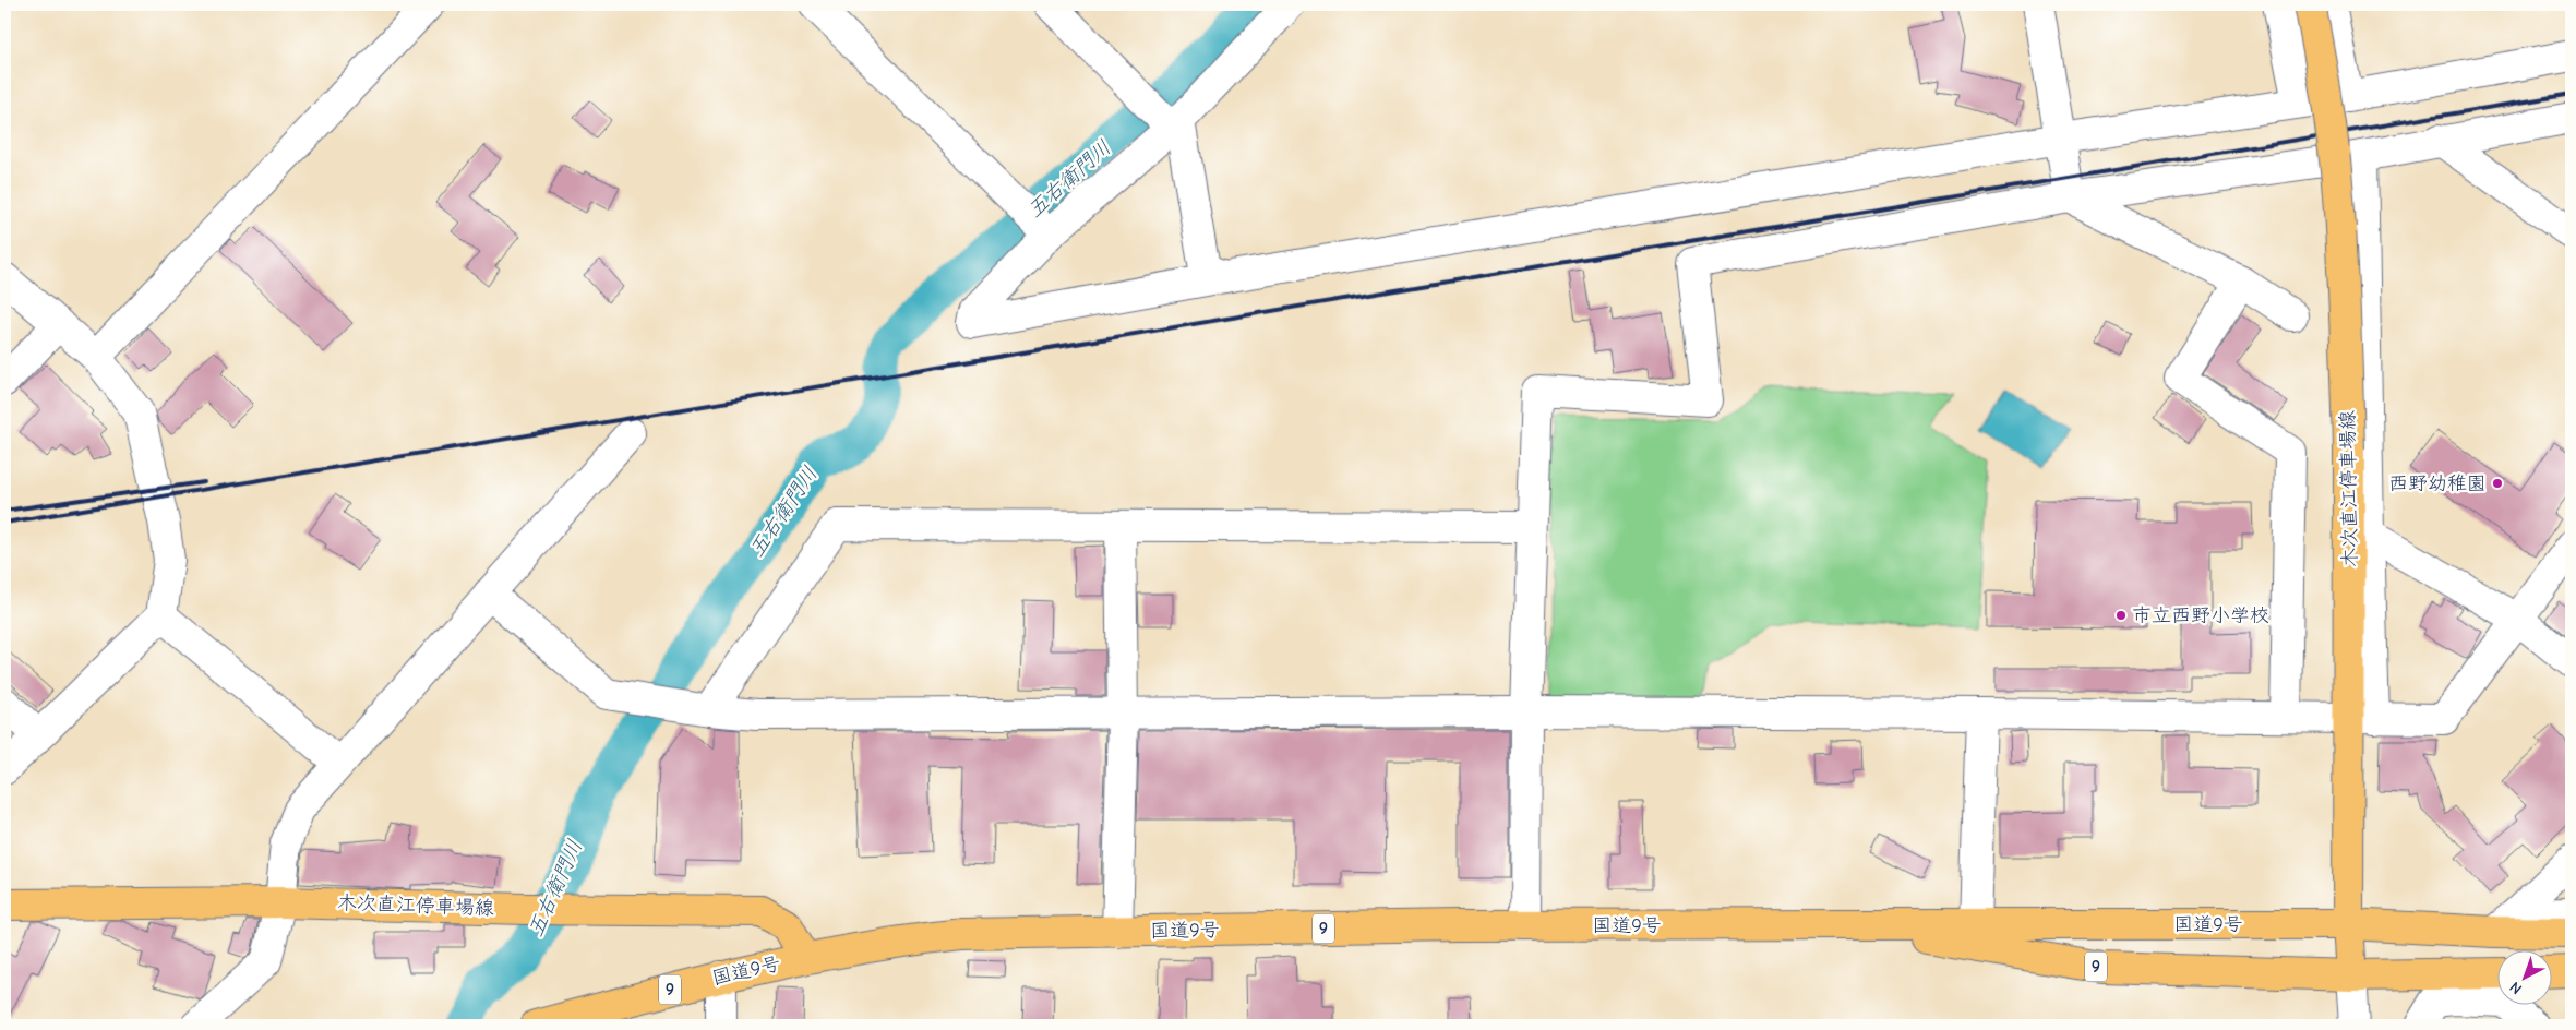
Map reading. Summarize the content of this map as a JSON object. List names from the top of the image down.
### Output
{
  "streets": {
    "main road": ["木次直江停車場線", "国道9号", "9"]
  },
  "crossings": [
    ["木次直江停車場線", "国道9号"]
  ],
  "water": ["五右衛門川"],
  "places": ["西野幼稚園", "市立西野小学校"],
  "north": "bottom left"
}
